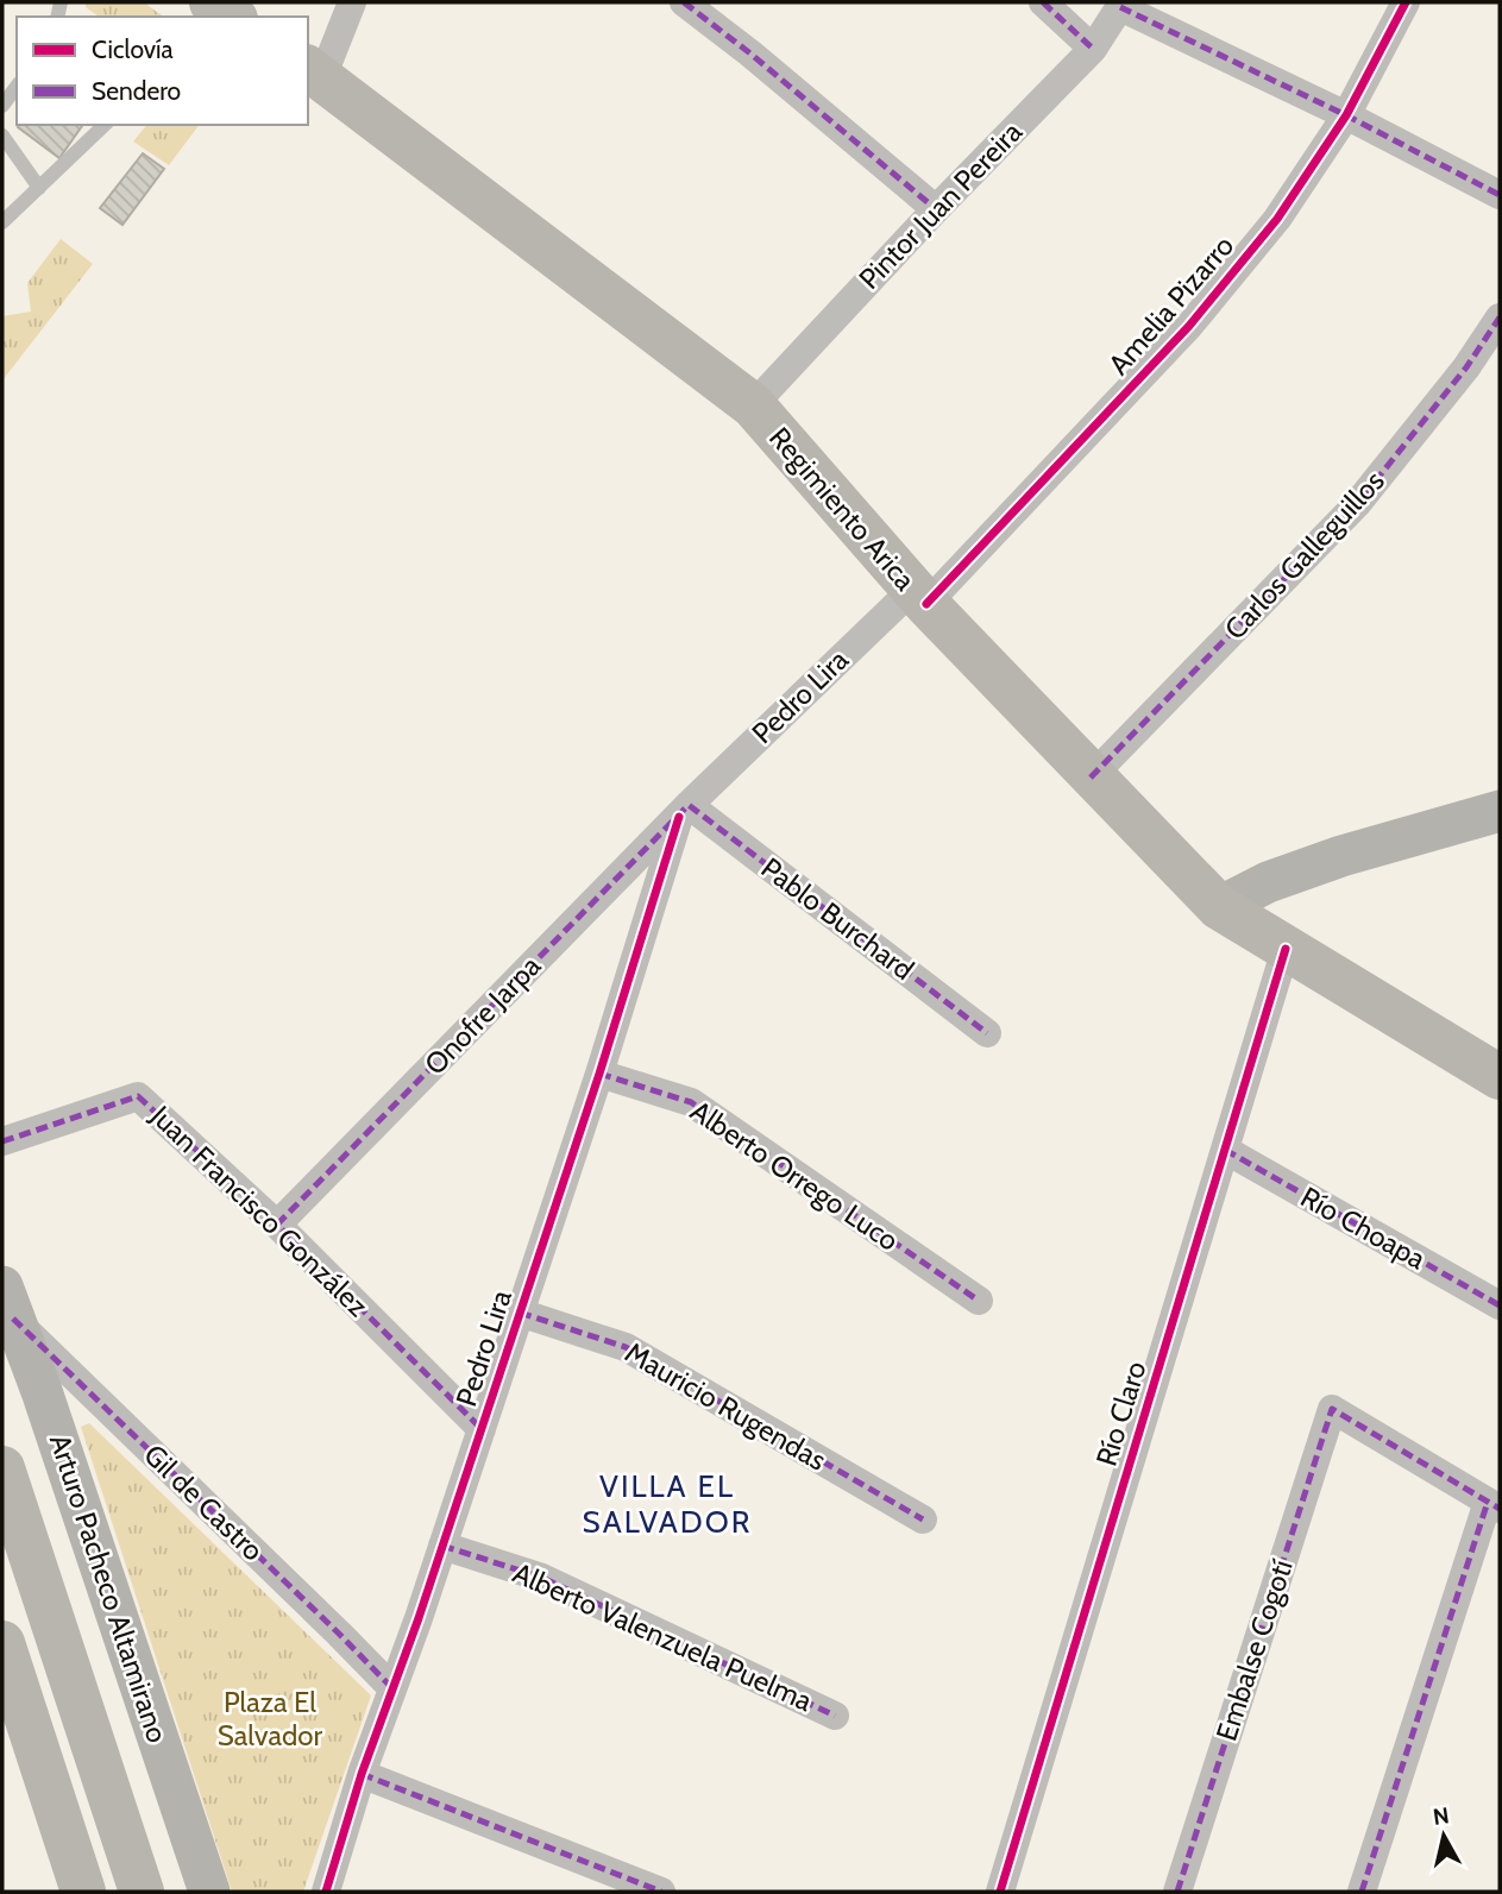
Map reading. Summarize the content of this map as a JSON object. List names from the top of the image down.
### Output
{
  "streets": {
    "main road": ["Regimiento Arica"],
    "street": [
      "Pintor Juan Pereira",
      "Amelia Pizarro",
      "Carlos Galleguillos",
      "Pedro Lira",
      "Pablo Burchard",
      "Onofre Jarpa",
      "Alberto Orrego Luco",
      "Juan Francisco González",
      "Río Choapa",
      "Mauricio Rugendas",
      "Río Claro",
      "Gil de Castro",
      "Arturo Pacheco Altamirano",
      "Alberto Valenzuela Puelma",
      "Embalse Cogotí"
    ]
  },
  "crossings": [
    ["Pintor Juan Pereira", "Regimiento Arica"],
    ["Amelia Pizarro", "Regimiento Arica"],
    ["Amelia Pizarro", "Pedro Lira"],
    ["Regimiento Arica", "Carlos Galleguillos"],
    ["Regimiento Arica", "Pedro Lira"],
    ["Regimiento Arica", "Río Claro"],
    ["Pedro Lira", "Pablo Burchard"],
    ["Pedro Lira", "Onofre Jarpa"],
    ["Pedro Lira", "Alberto Orrego Luco"],
    ["Pedro Lira", "Juan Francisco González"],
    ["Pedro Lira", "Mauricio Rugendas"],
    ["Pedro Lira", "Gil de Castro"],
    ["Pedro Lira", "Alberto Valenzuela Puelma"],
    ["Pablo Burchard", "Onofre Jarpa"],
    ["Onofre Jarpa", "Juan Francisco González"],
    ["Río Choapa", "Río Claro"],
    ["Gil de Castro", "Arturo Pacheco Altamirano"]
  ],
  "districts": ["VILLA EL SALVADOR"],
  "parks": ["Plaza El Salvador"],
  "legend": ["Ciclovía", "Sendero"],
  "north": "top"
}
